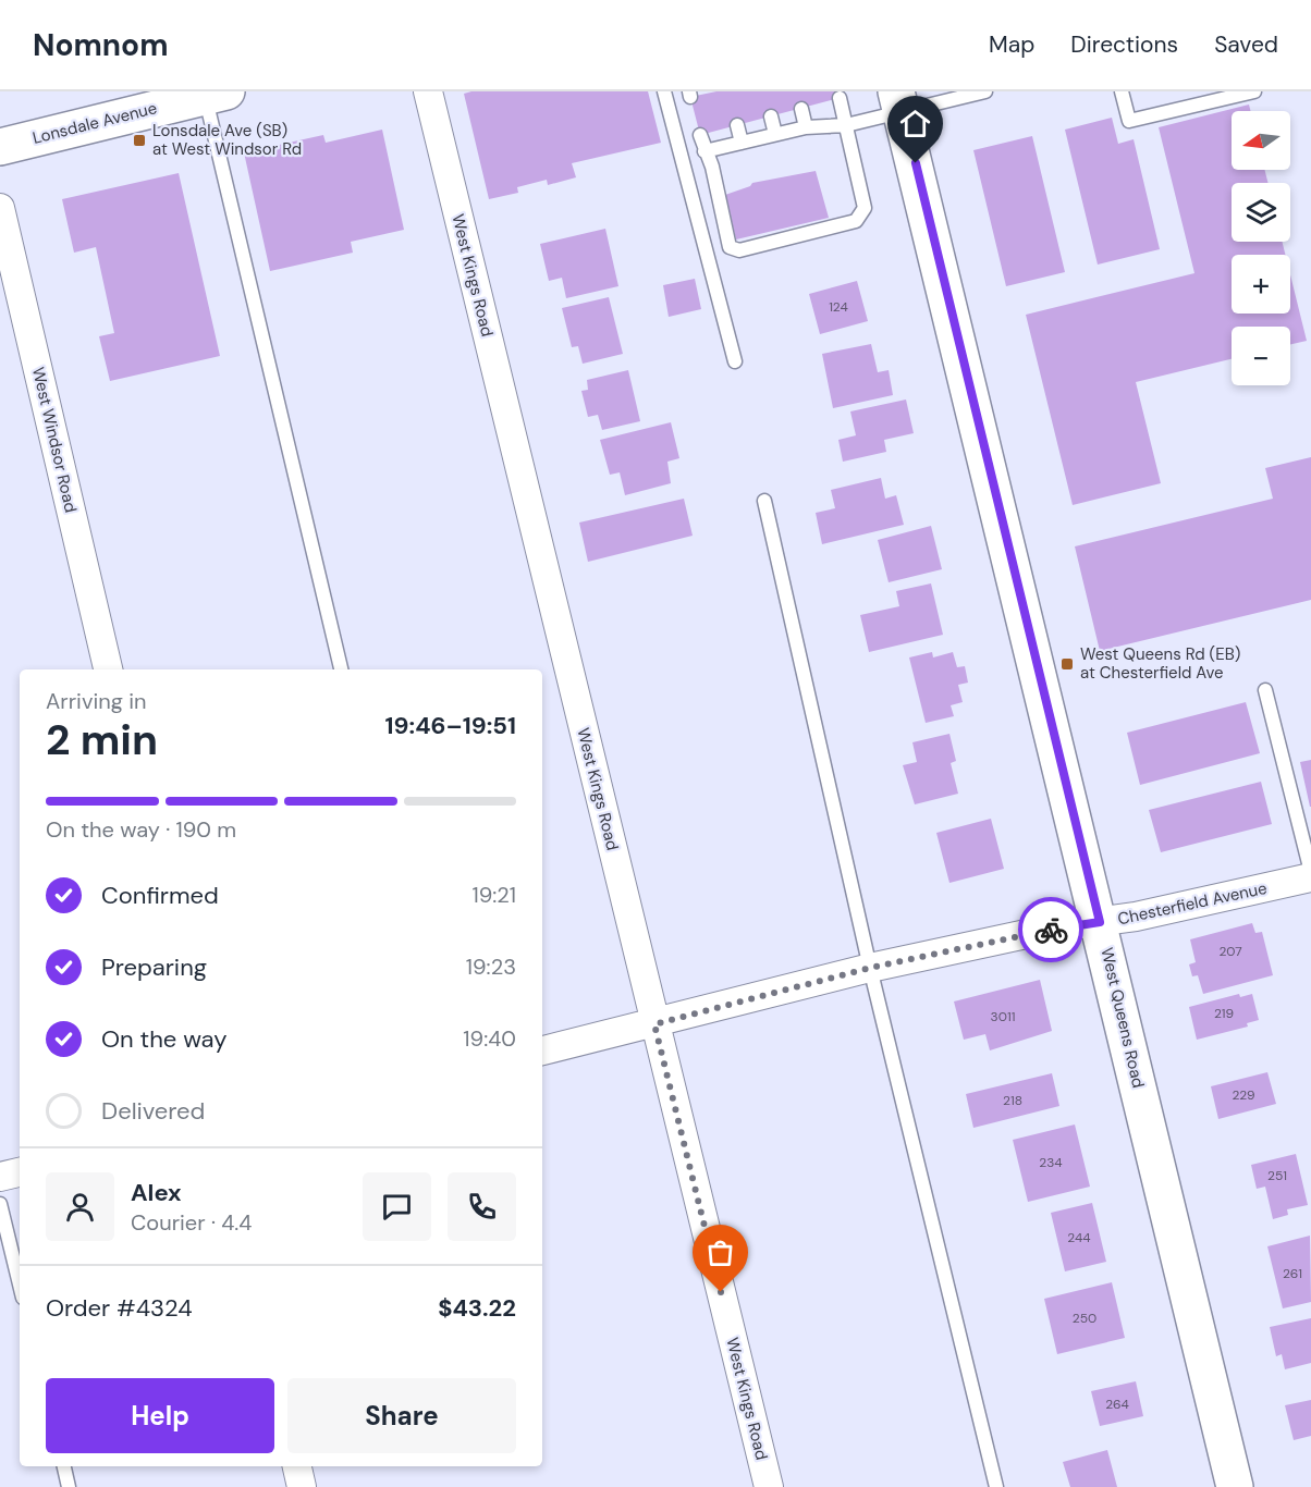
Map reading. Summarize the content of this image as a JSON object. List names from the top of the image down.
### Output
{
  "streets": {
    "main road": ["Lonsdale Avenue", "West Queens Road"],
    "street": ["West Kings Road", "West Windsor Road", "Chesterfield Avenue"]
  },
  "crossings": [
    ["West Kings Road", "Chesterfield Avenue"],
    ["Chesterfield Avenue", "West Queens Road"]
  ],
  "places": {
    "transit": ["Lonsdale Ave (SB) at West Windsor Rd", "West Queens Rd (EB) at Chesterfield Ave"]
  },
  "house_numbers": [
    "124",
    "207",
    "219",
    "3011",
    "229",
    "218",
    "234",
    "251",
    "244",
    "261",
    "250",
    "264"
  ],
  "north": "left",
  "page": {
    "header": "Nomnom",
    "nav": ["Map", "Directions", "Saved"],
    "map_buttons": ["+", "−"],
    "heading": ["2 min", "Arriving in", "19:46–19:51"],
    "panel": [
      "Alex",
      "Courier · 4.4",
      "Order #4324",
      "$43.22"
    ],
    "bar": "On the way · 190 m",
    "list": [
      ["Confirmed", "19:21"],
      ["Preparing", "19:23"],
      ["On the way", "19:40"],
      "Delivered"
    ],
    "buttons": ["Help", "Share"]
  }
}
